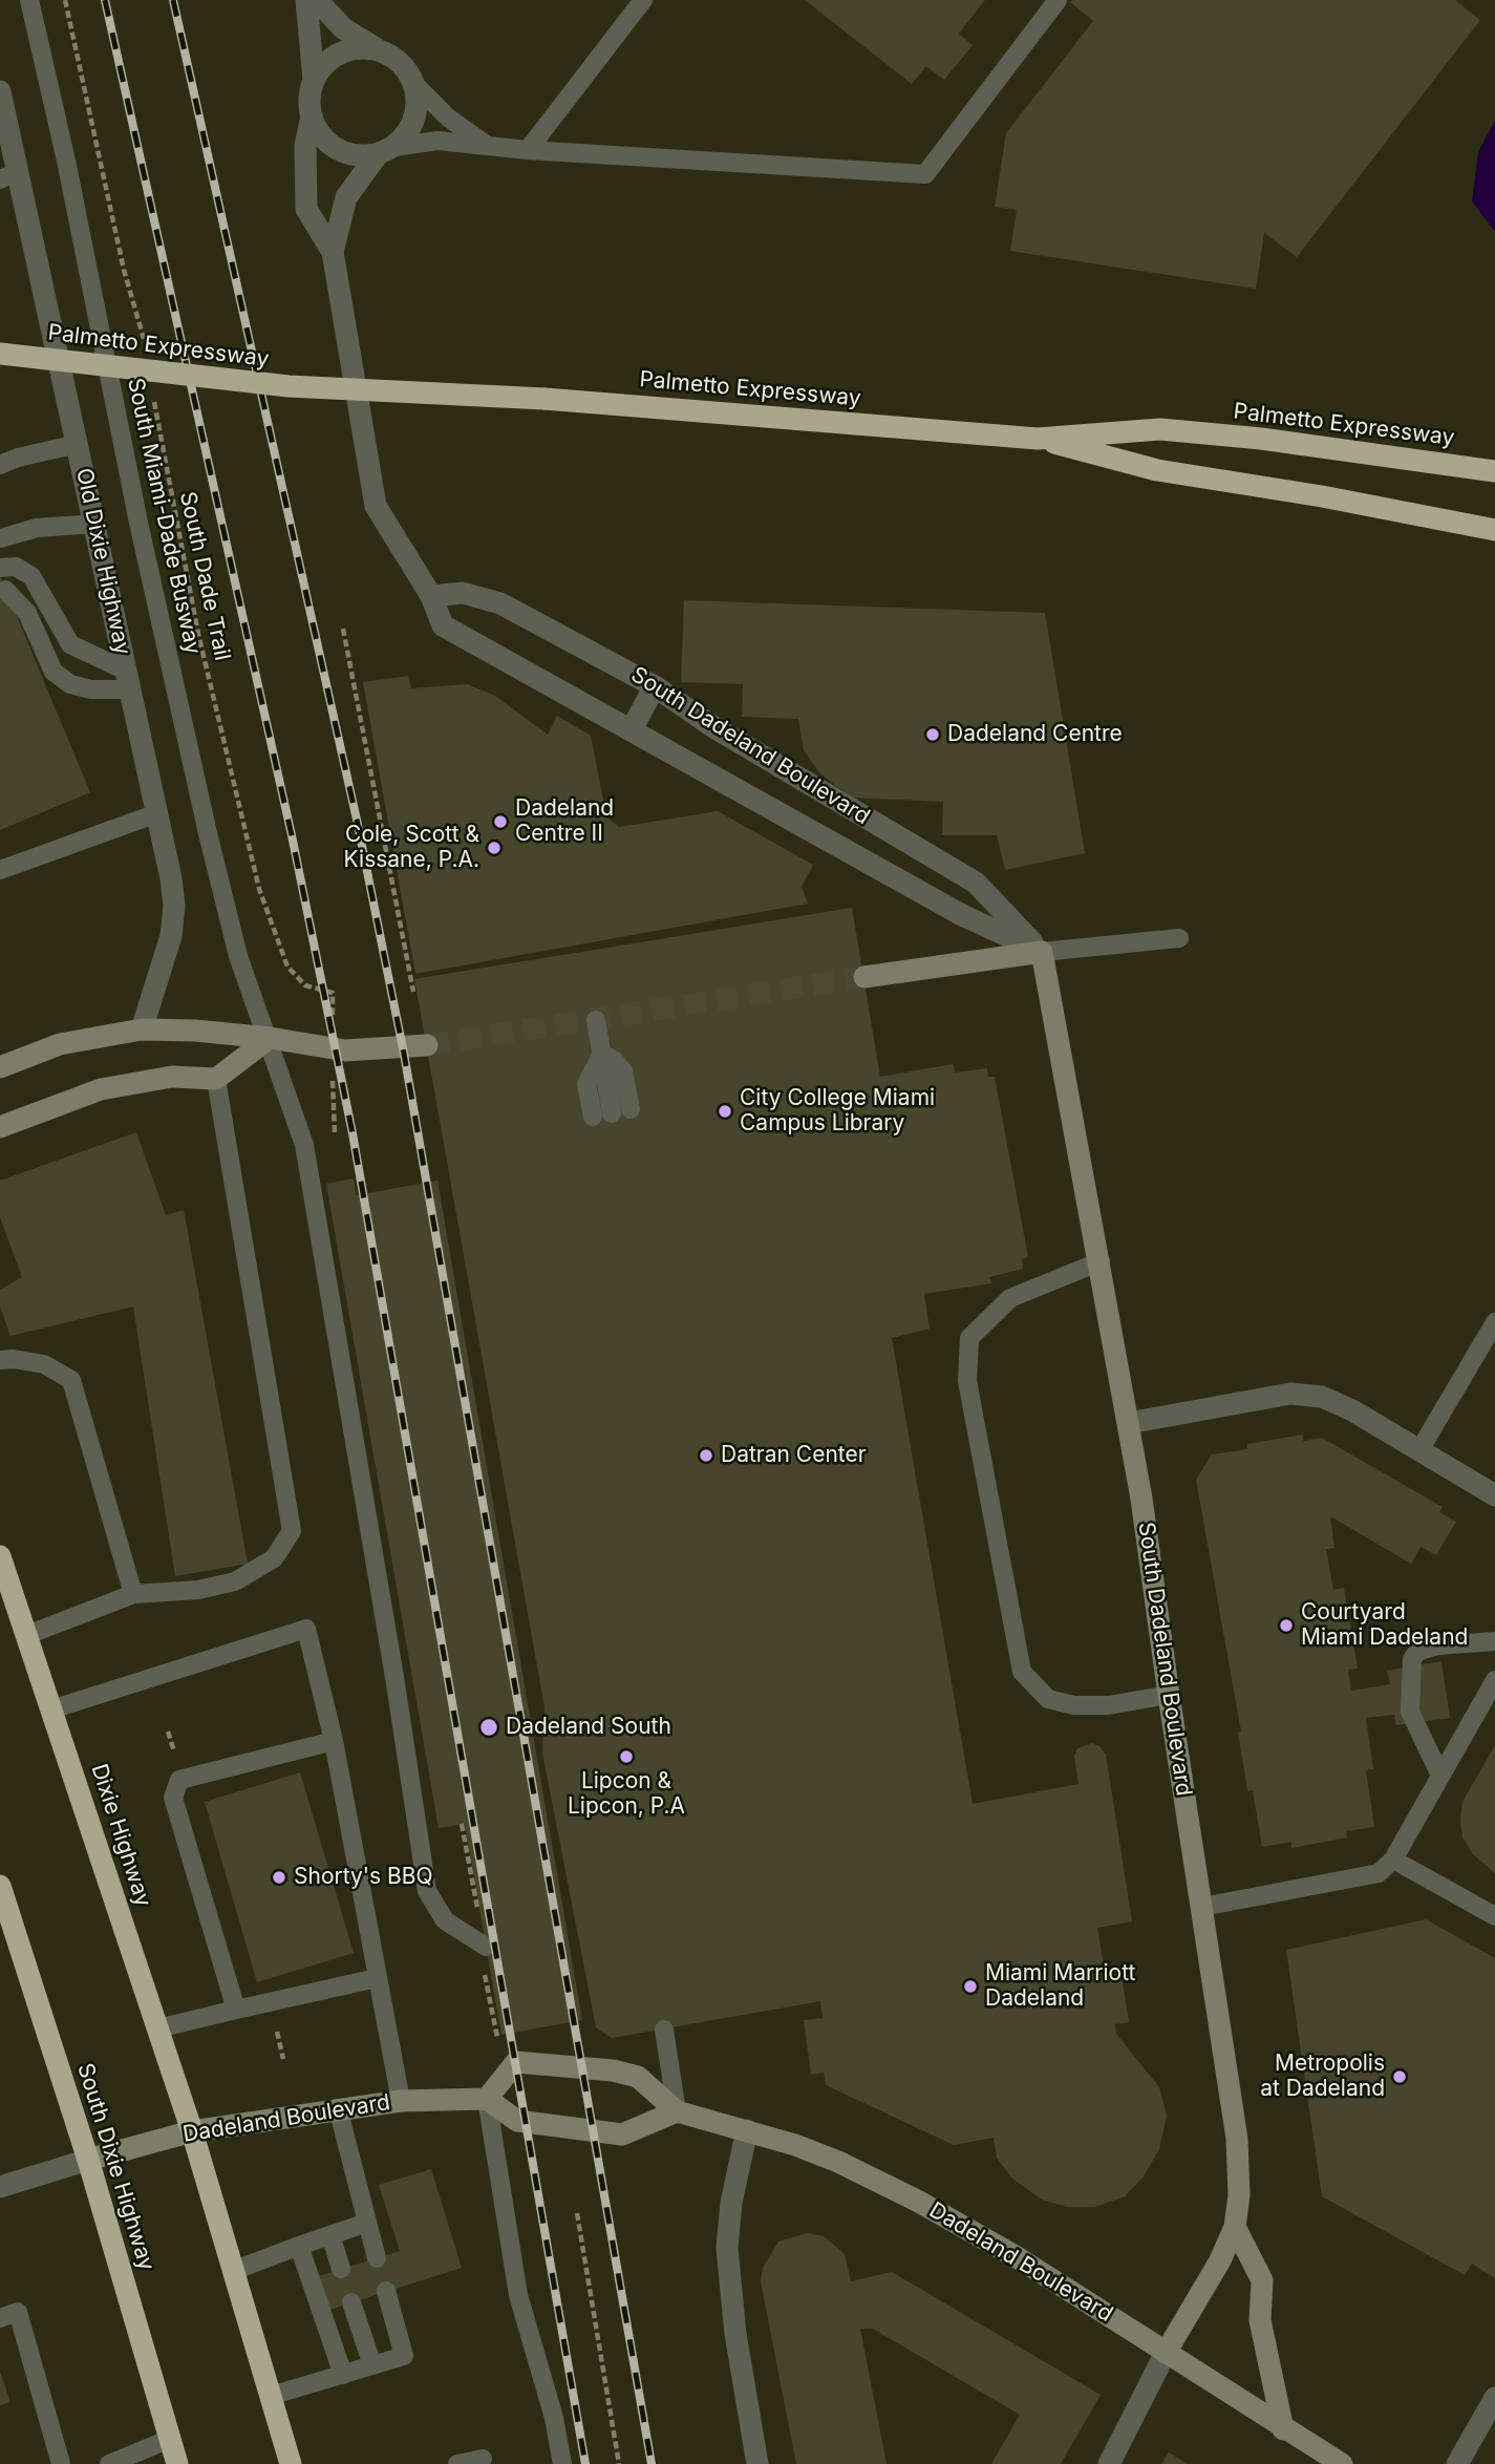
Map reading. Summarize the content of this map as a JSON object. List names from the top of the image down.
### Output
{
  "streets": {
    "highway": ["Palmetto Expressway", "Dixie Highway", "South Dixie Highway"],
    "street": ["Old Dixie Highway", "South Dadeland Boulevard", "Dadeland Boulevard"],
    "lane": ["South Miami-Dade Busway"],
    "path": ["South Dade Trail"]
  },
  "crossings": [
    ["South Dadeland Boulevard", "Dadeland Boulevard"],
    ["Dixie Highway", "Dadeland Boulevard"],
    ["Dadeland Boulevard", "South Dixie Highway"]
  ],
  "places": [
    "Dadeland Centre",
    "Dadeland Centre II",
    "Cole, Scott & Kissane, P.A.",
    "City College Miami Campus Library",
    "Datran Center",
    "Courtyard Miami Dadeland",
    "Dadeland South",
    "Lipcon & Lipcon, P.A",
    "Shorty's BBQ",
    "Miami Marriott Dadeland",
    "Metropolis at Dadeland"
  ]
}
